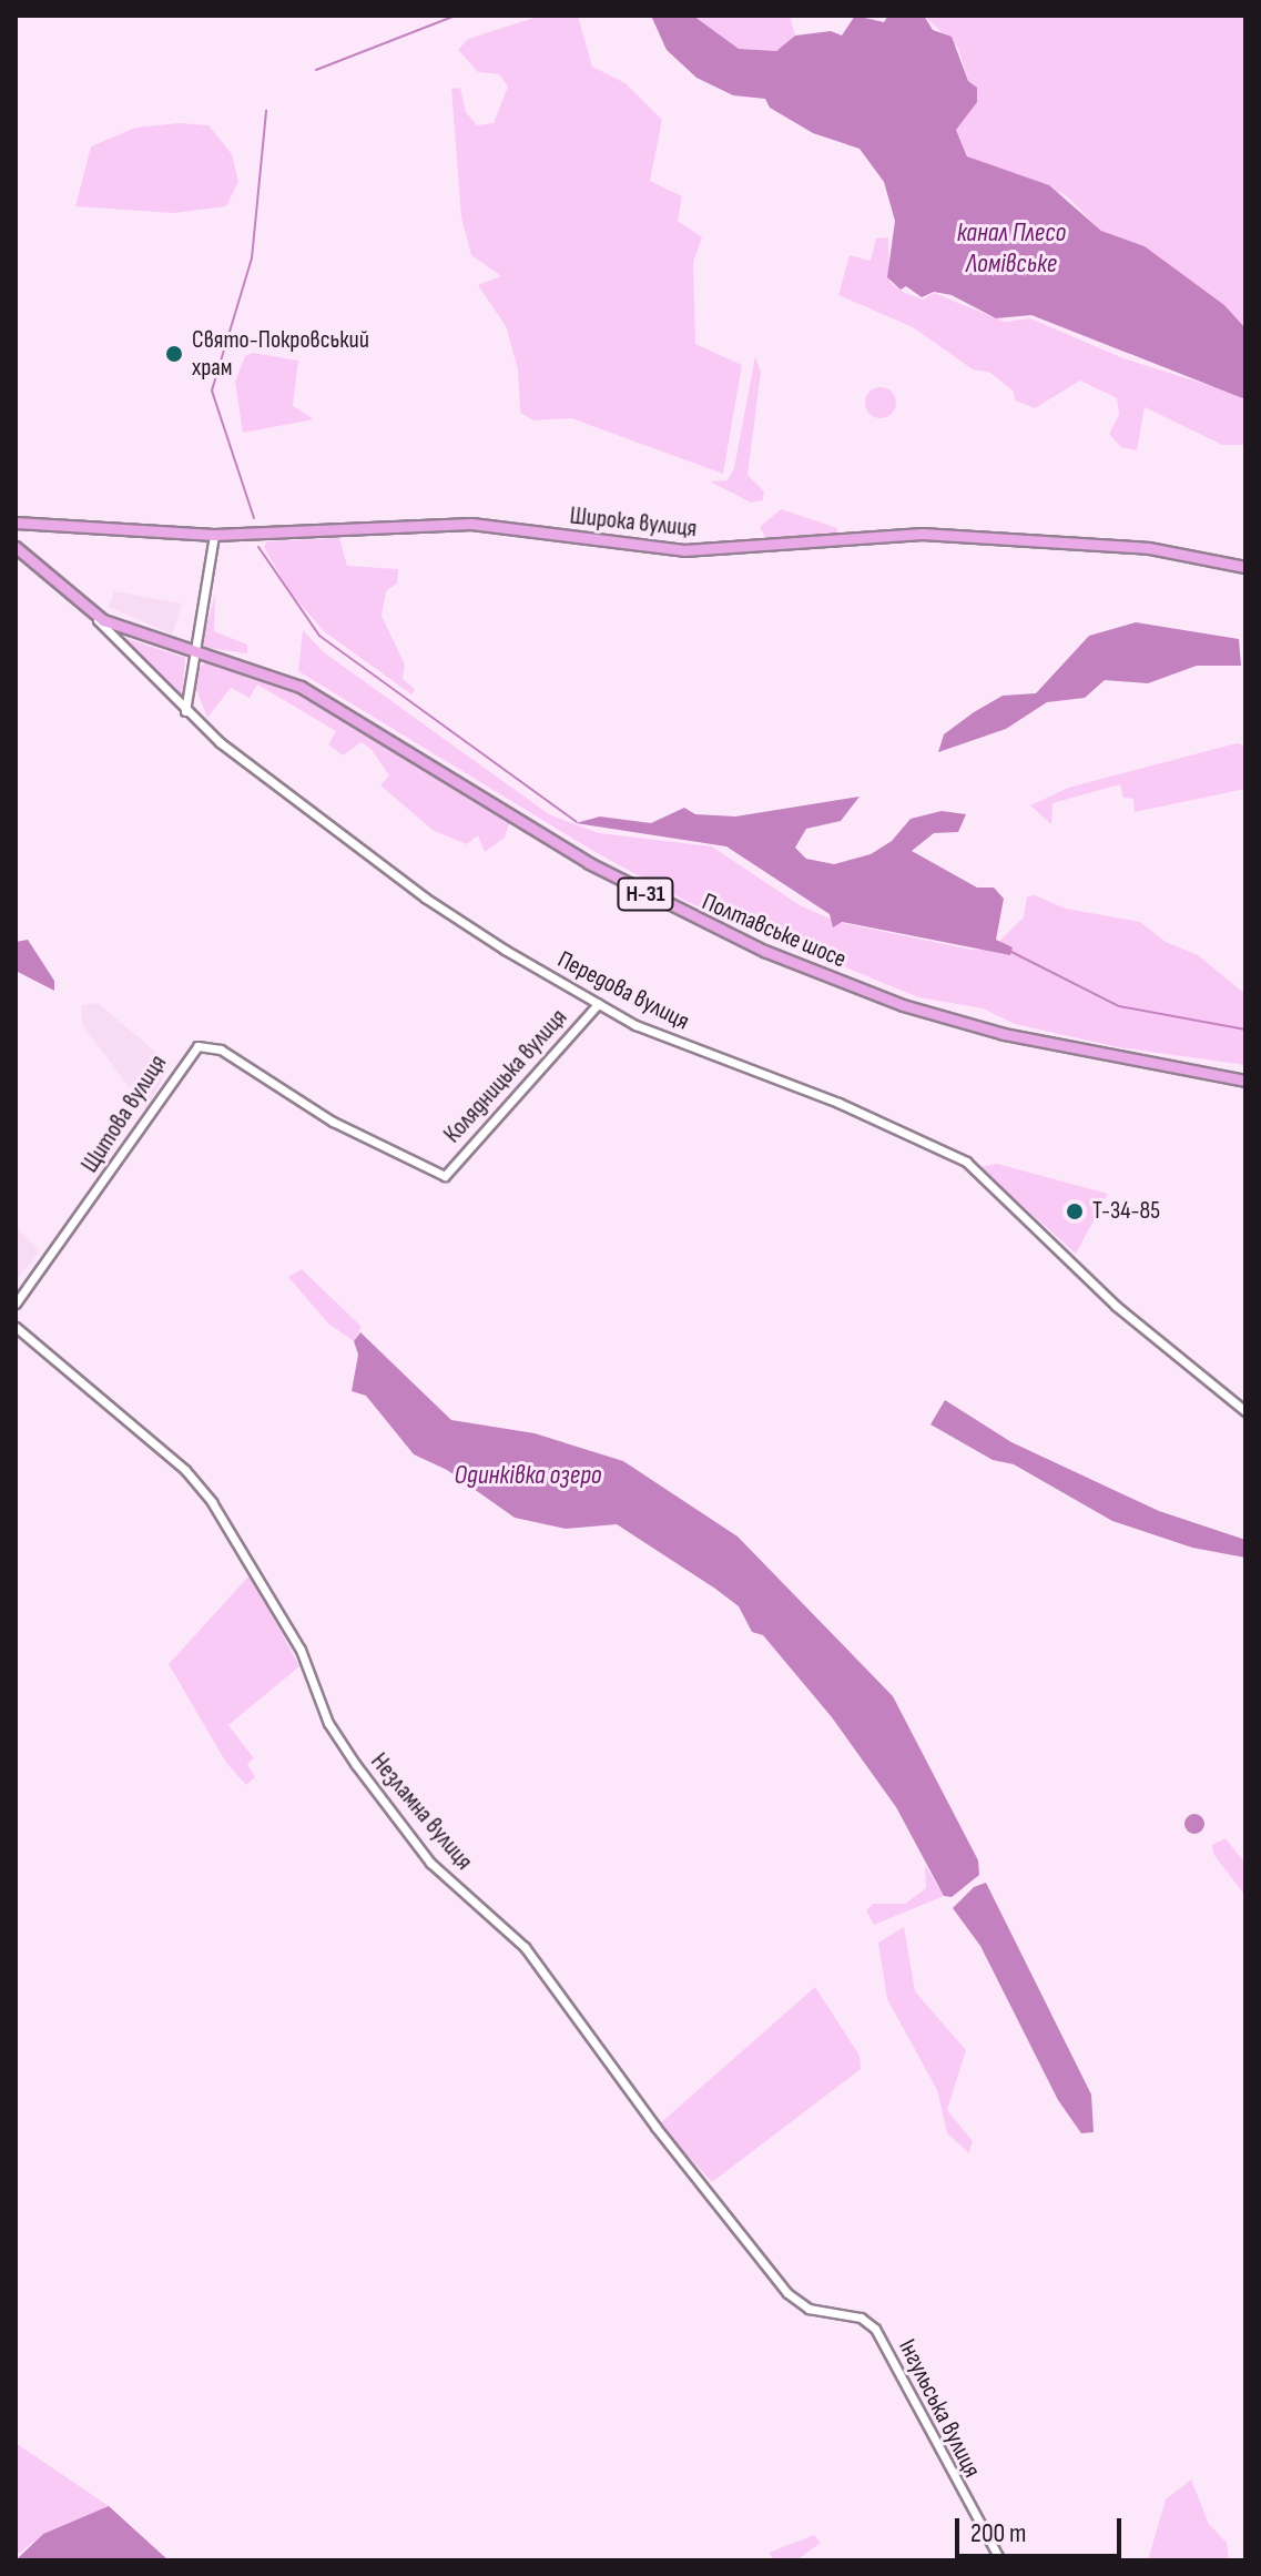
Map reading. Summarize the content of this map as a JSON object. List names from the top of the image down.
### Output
{
  "streets": {
    "main road": [
      "Широка вулиця",
      "Н-31",
      "Полтавське шосе",
      "Передова вулиця"
    ],
    "street": [
      "Колядницька вулиця",
      "Щитова вулиця",
      "Незламна вулиця",
      "Інгульська вулиця"
    ]
  },
  "crossings": [
    ["Полтавське шосе", "Передова вулиця"],
    ["Передова вулиця", "Колядницька вулиця"],
    ["Колядницька вулиця", "Щитова вулиця"],
    ["Незламна вулиця", "Інгульська вулиця"]
  ],
  "water": ["канал Плесо Ломівське", "Одинківка озеро"],
  "places": ["Свято-Покровський храм", "Т-34-85"],
  "scale_bar": "200 m"
}
